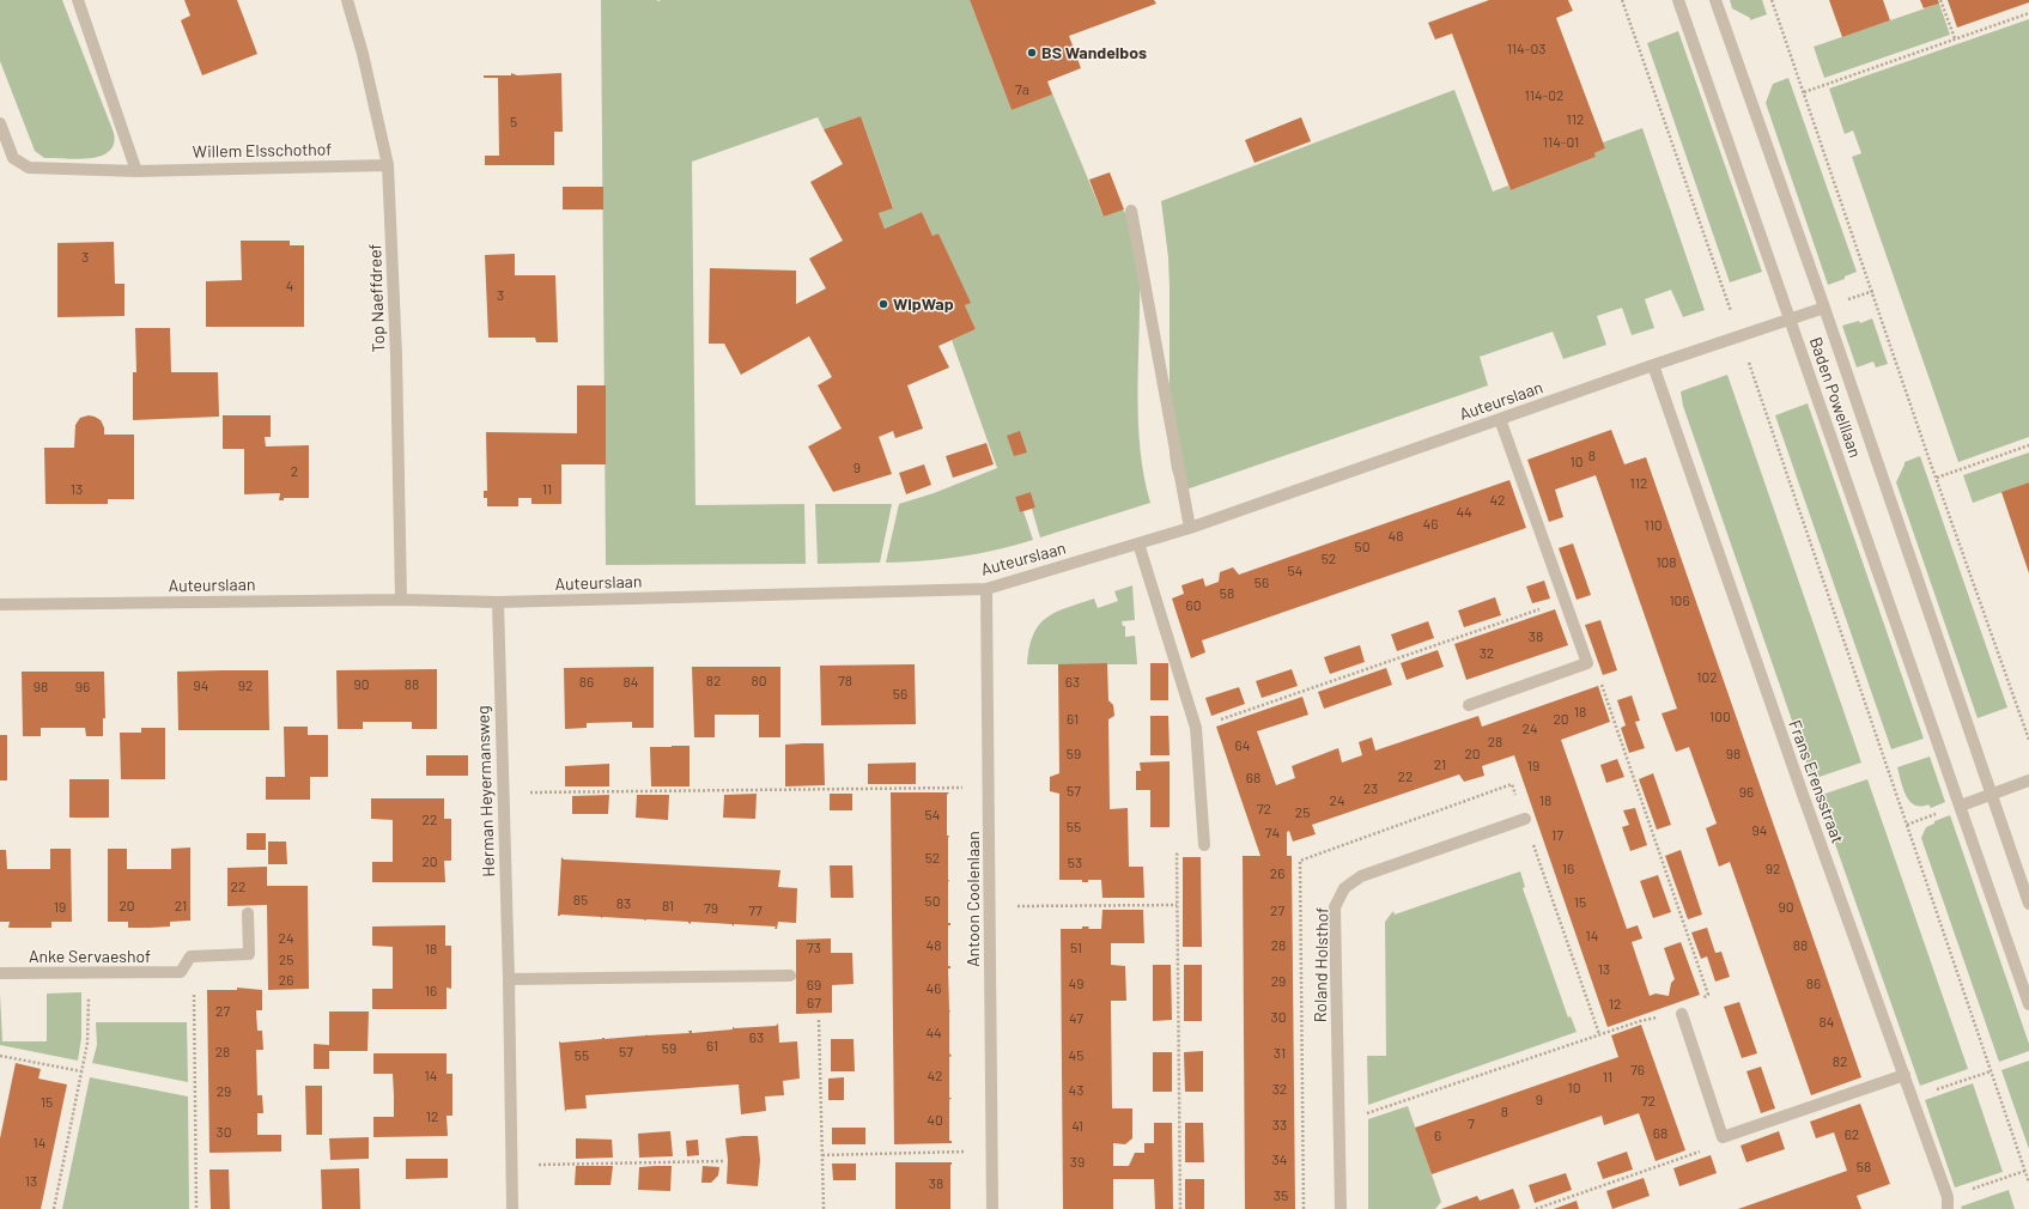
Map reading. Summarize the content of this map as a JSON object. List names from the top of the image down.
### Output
{
  "streets": {
    "street": [
      "Willem Elsschothof",
      "Top Naeffdreef",
      "Baden Powelllaan",
      "Auteurslaan",
      "Frans Erensstraat",
      "Herman Heyermansweg",
      "Antoon Coolenlaan",
      "Anke Servaeshof",
      "Roland Holsthof"
    ]
  },
  "crossings": [
    ["Willem Elsschothof", "Top Naeffdreef"],
    ["Top Naeffdreef", "Auteurslaan"],
    ["Baden Powelllaan", "Auteurslaan"],
    ["Auteurslaan", "Frans Erensstraat"],
    ["Auteurslaan", "Herman Heyermansweg"],
    ["Auteurslaan", "Antoon Coolenlaan"]
  ],
  "places": ["BS Wandelbos", "WipWap"],
  "house_numbers": [
    "114-03",
    "7a",
    "114-02",
    "112",
    "5",
    "114-01",
    "3",
    "4",
    "3",
    "8",
    "10",
    "9",
    "2",
    "112",
    "13",
    "11",
    "42",
    "44",
    "46",
    "110",
    "48",
    "50",
    "52",
    "108",
    "54",
    "56",
    "58",
    "106",
    "60",
    "38",
    "32",
    "102",
    "82",
    "80",
    "78",
    "86",
    "84",
    "63",
    "90",
    "88",
    "94",
    "92",
    "98",
    "96",
    "56",
    "18",
    "100",
    "61",
    "20",
    "24",
    "28",
    "64",
    "59",
    "20",
    "98",
    "21",
    "19",
    "22",
    "68",
    "23",
    "57",
    "96",
    "24",
    "18",
    "72",
    "25",
    "54",
    "22",
    "55",
    "94",
    "74",
    "17",
    "52",
    "20",
    "53",
    "16",
    "92",
    "26",
    "22",
    "85",
    "50",
    "15",
    "83",
    "20",
    "21",
    "81",
    "19",
    "90",
    "79",
    "77",
    "27",
    "14",
    "24",
    "48",
    "28",
    "88",
    "73",
    "51",
    "18",
    "25",
    "13",
    "26",
    "29",
    "49",
    "86",
    "69",
    "46",
    "16",
    "67",
    "12",
    "27",
    "30",
    "47",
    "84",
    "44",
    "63",
    "61",
    "59",
    "28",
    "57",
    "31",
    "55",
    "45",
    "82",
    "76",
    "14",
    "42",
    "11",
    "10",
    "32",
    "43",
    "29",
    "9",
    "72",
    "15",
    "8",
    "12",
    "40",
    "7",
    "33",
    "41",
    "30",
    "68",
    "62",
    "6",
    "14",
    "34",
    "39",
    "58",
    "13",
    "38",
    "35"
  ]
}
